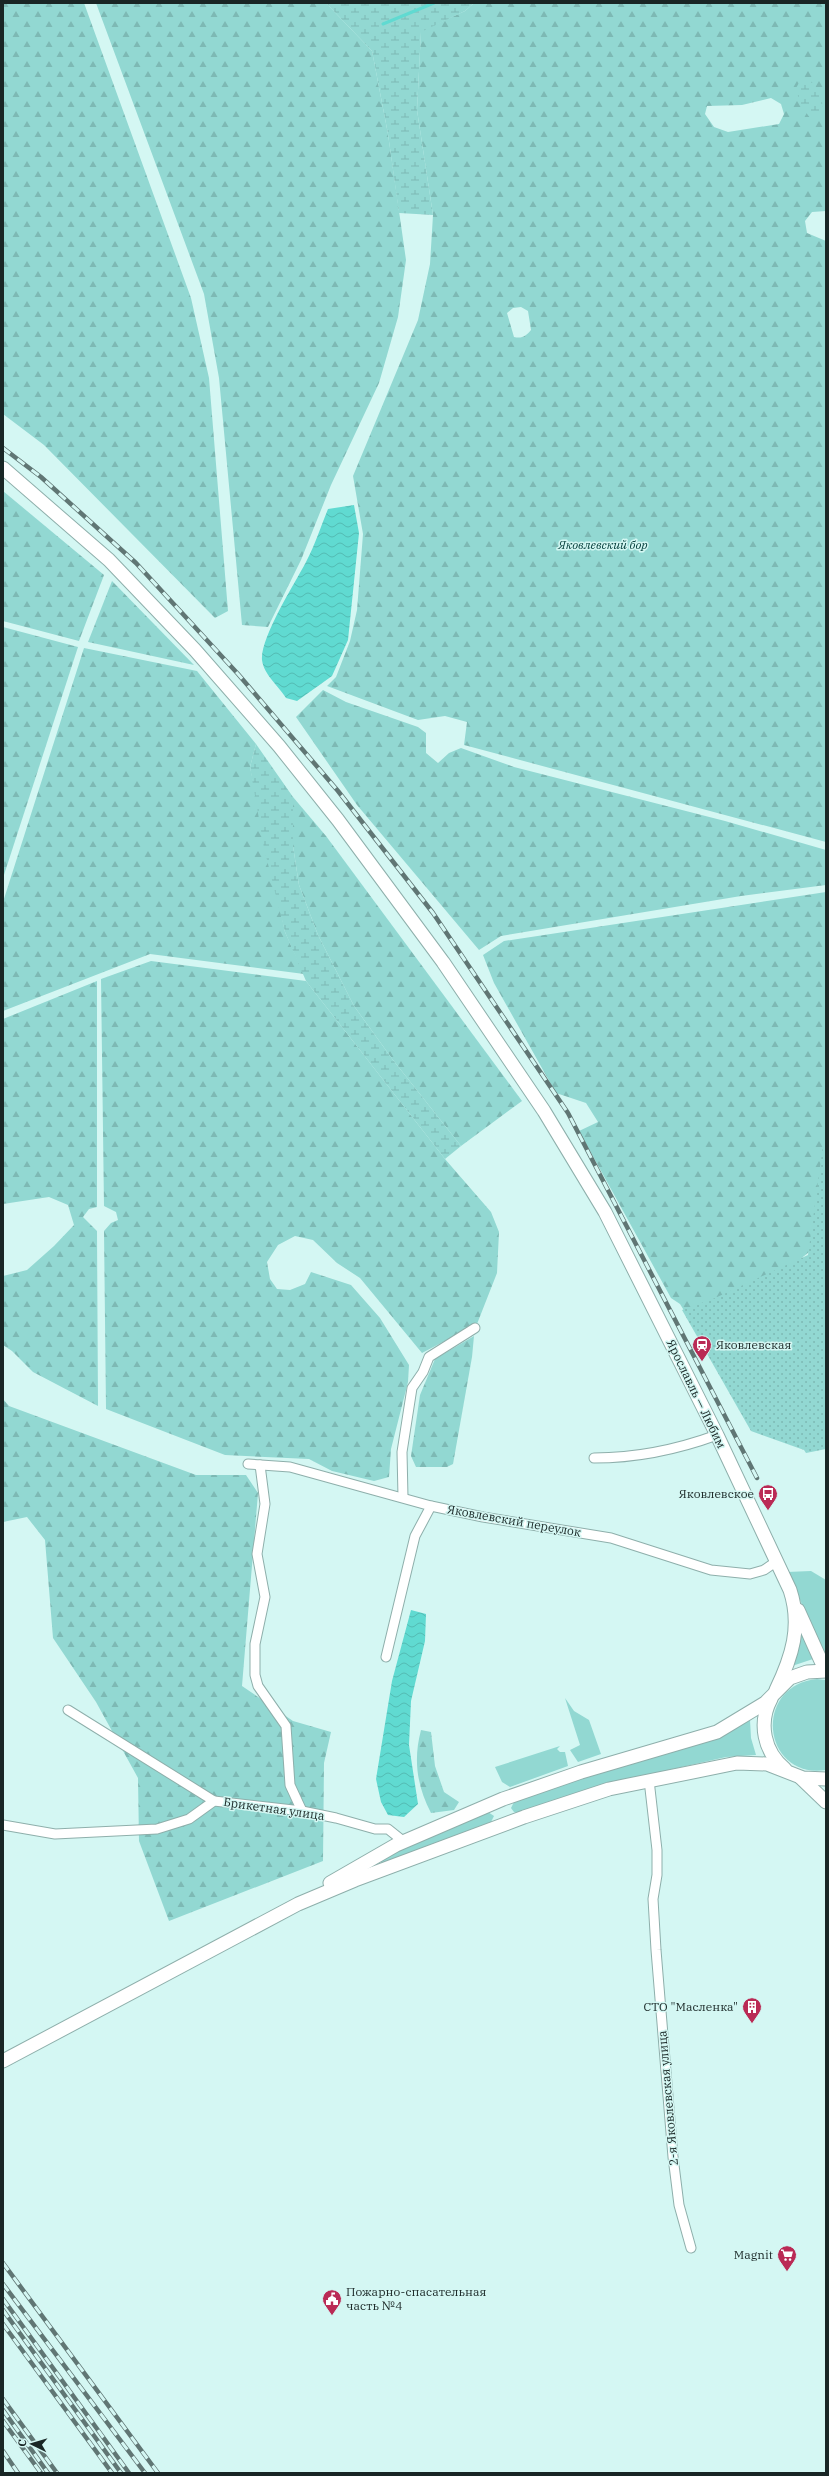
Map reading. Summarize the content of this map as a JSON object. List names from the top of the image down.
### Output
{
  "streets": {
    "main road": ["Ярославль — Любим"],
    "street": ["Яковлевский переулок", "Брикетная улица", "2-я Яковлевская улица"]
  },
  "crossings": [
    ["Ярославль — Любим", "Яковлевский переулок"]
  ],
  "parks": ["Яковлевский бор"],
  "places": {
    "station": ["Яковлевская"],
    "bus stop": ["Яковлевское"],
    "building": ["СТО \"Масленка\""],
    "supermarket": ["Magnit"],
    "public building": ["Пожарно-спасательная часть №4"]
  },
  "north": "left"
}
